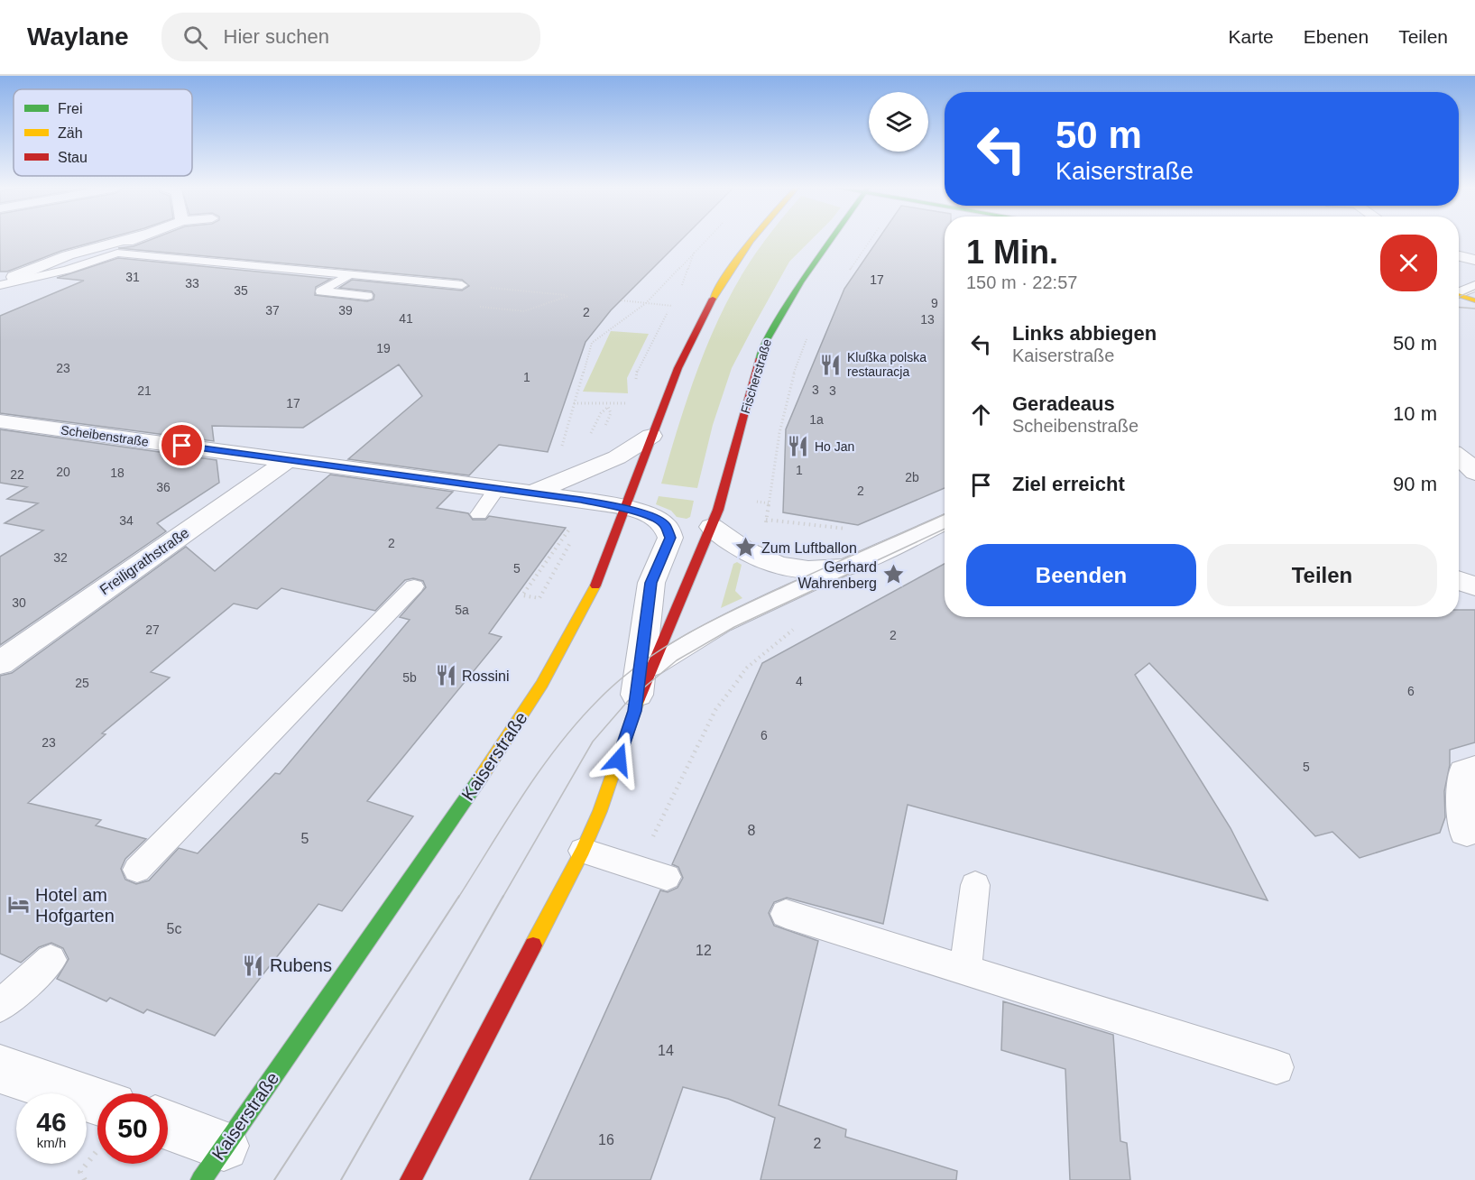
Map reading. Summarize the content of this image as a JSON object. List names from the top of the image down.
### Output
{
  "streets": {
    "main road": ["Fischerstraße", "Kaiserstraße"],
    "street": ["Scheibenstraße", "Freiligrathstraße"]
  },
  "crossings": [
    ["Scheibenstraße", "Freiligrathstraße"],
    ["Scheibenstraße", "Kaiserstraße"]
  ],
  "places": {
    "restaurant": [
      "Klußka polska restauracja",
      "Ho Jan",
      "Rossini",
      "Rubens"
    ],
    "place": ["Zum Luftballon", "Gerhard Wahrenberg"],
    "hotel": ["Hotel am Hofgarten"]
  },
  "house_numbers": [
    "31",
    "17",
    "33",
    "35",
    "9",
    "37",
    "39",
    "2",
    "41",
    "13",
    "19",
    "23",
    "1",
    "3",
    "21",
    "3",
    "17",
    "1a",
    "1",
    "20",
    "18",
    "22",
    "2b",
    "36",
    "2",
    "34",
    "2",
    "32",
    "5",
    "30",
    "5a",
    "27",
    "2",
    "5b",
    "4",
    "25",
    "6",
    "6",
    "23",
    "5",
    "8",
    "5",
    "5c",
    "12",
    "14",
    "16",
    "2"
  ],
  "legend": ["Frei", "Zäh", "Stau"],
  "page": {
    "header": "Waylane",
    "search": "Hier suchen",
    "nav": ["Karte", "Ebenen", "Teilen"],
    "turn": ["50 m", "Kaiserstraße"],
    "heading": ["1 Min.", "150 m · 22:57"],
    "list": [
      {
        "name": "Links abbiegen",
        "note": "Kaiserstraße",
        "value": "50 m"
      },
      {
        "name": "Geradeaus",
        "note": "Scheibenstraße",
        "value": "10 m"
      },
      {
        "name": "Ziel erreicht",
        "value": "90 m"
      }
    ],
    "buttons": ["Beenden", "Teilen"],
    "speed": "46 km/h",
    "limit": "50"
  }
}
